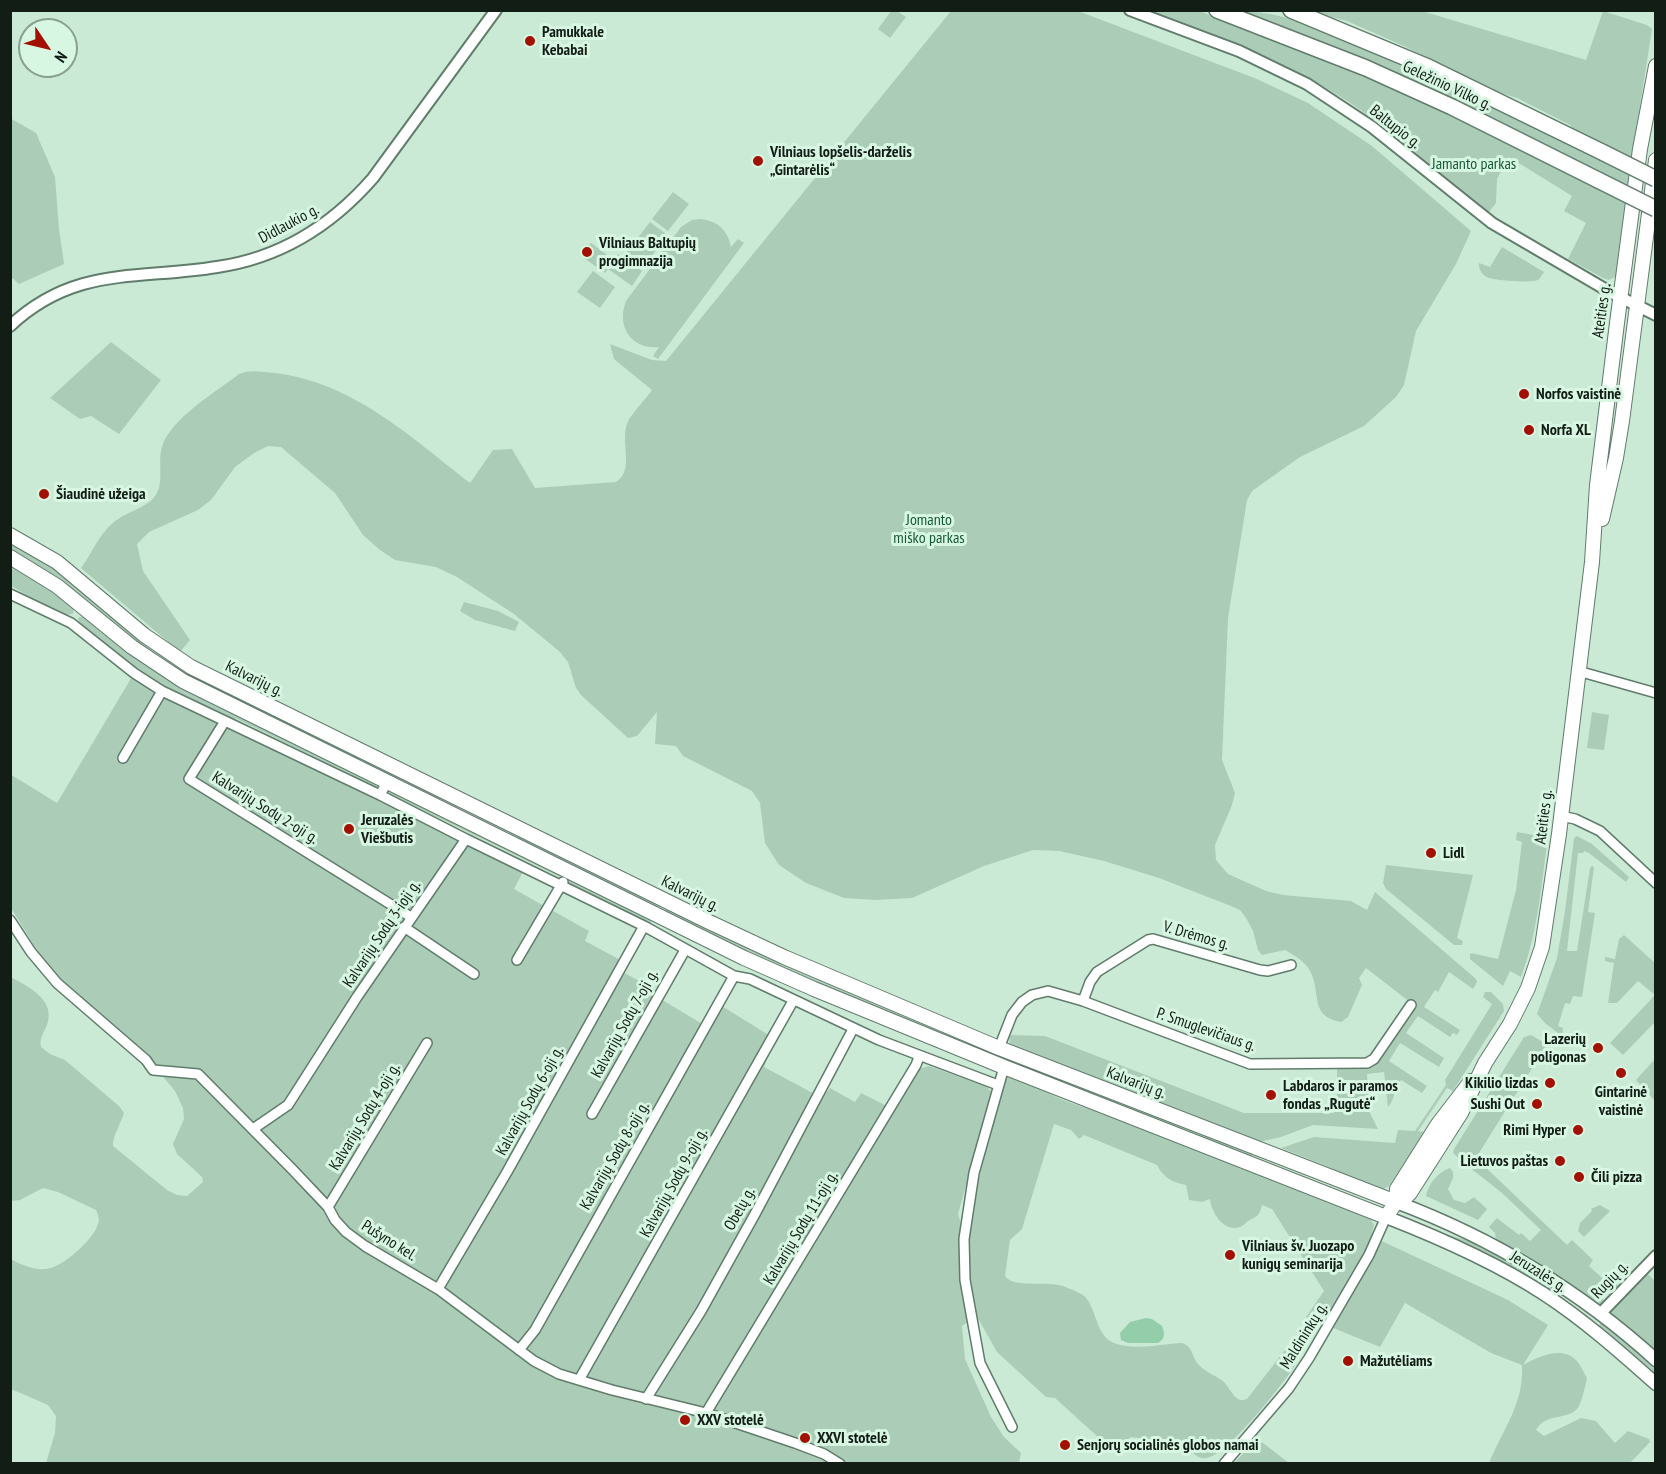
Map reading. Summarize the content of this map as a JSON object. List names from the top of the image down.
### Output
{
  "streets": {
    "highway": ["Geležinio Vilko g."],
    "main road": [
      "Ateities g.",
      "Kalvarijų g.",
      "Jeruzalės g.",
      "Rugių g."
    ],
    "street": [
      "Baltupio g.",
      "Didlaukio g.",
      "Kalvarijų Sodų 2-oji g.",
      "Kalvarijų Sodų 3-ioji g.",
      "V. Drėmos g.",
      "Kalvarijų Sodų 7-oji g.",
      "P. Smuglevičiaus g.",
      "Kalvarijų Sodų 6-oji g.",
      "Kalvarijų Sodų 4-oji g.",
      "Kalvarijų Sodų 8-oji g.",
      "Kalvarijų Sodų 9-oji g.",
      "Obelų g.",
      "Kalvarijų Sodų 11-oji g.",
      "Pušyno kel.",
      "Maldininkų g."
    ]
  },
  "crossings": [
    ["Baltupio g.", "Ateities g."],
    ["Ateities g.", "Kalvarijų g."],
    ["Ateities g.", "Jeruzalės g."],
    ["Ateities g.", "Maldininkų g."],
    ["Kalvarijų g.", "P. Smuglevičiaus g."],
    ["Kalvarijų g.", "Jeruzalės g."],
    ["Kalvarijų g.", "Maldininkų g."],
    ["Kalvarijų Sodų 2-oji g.", "Kalvarijų Sodų 3-ioji g."],
    ["Kalvarijų Sodų 3-ioji g.", "Pušyno kel."],
    ["V. Drėmos g.", "P. Smuglevičiaus g."],
    ["Kalvarijų Sodų 6-oji g.", "Pušyno kel."],
    ["Kalvarijų Sodų 4-oji g.", "Pušyno kel."],
    ["Kalvarijų Sodų 8-oji g.", "Pušyno kel."],
    ["Kalvarijų Sodų 9-oji g.", "Pušyno kel."],
    ["Obelų g.", "Pušyno kel."],
    ["Kalvarijų Sodų 11-oji g.", "Pušyno kel."],
    ["Jeruzalės g.", "Rugių g."],
    ["Jeruzalės g.", "Maldininkų g."]
  ],
  "parks": ["Jamanto parkas", "Jomanto miško parkas"],
  "places": [
    "Pamukkale Kebabai",
    "Vilniaus lopšelis-darželis „Gintarėlis“",
    "Vilniaus Baltupių progimnazija",
    "Norfos vaistinė",
    "Norfa XL",
    "Šiaudinė užeiga",
    "Jeruzalės Viešbutis",
    "Lidl",
    "Lazerių poligonas",
    "Gintarinė vaistinė",
    "Kikilio lizdas",
    "Labdaros ir paramos fondas „Rugutė“",
    "Sushi Out",
    "Rimi Hyper",
    "Lietuvos paštas",
    "Čili pizza",
    "Vilniaus šv. Juozapo kunigų seminarija",
    "Mažutėliams",
    "XXV stotelė",
    "XXVI stotelė",
    "Senjorų socialinės globos namai"
  ],
  "north": "bottom right"
}
